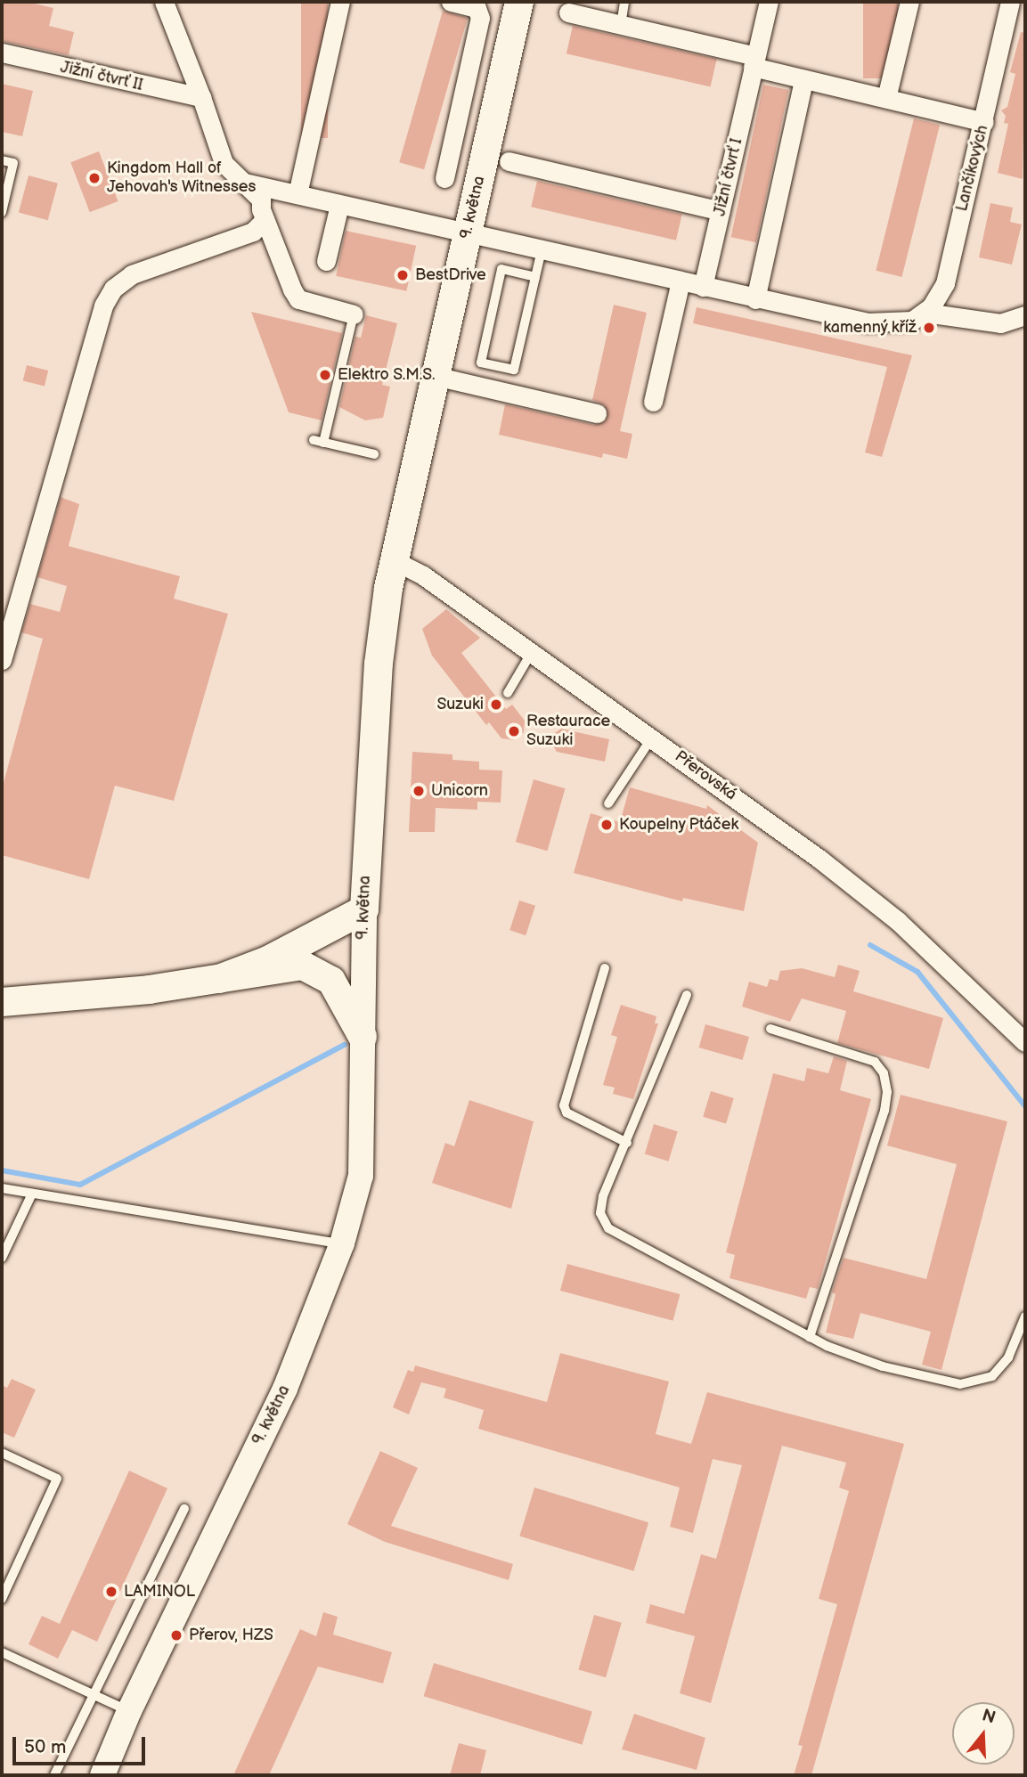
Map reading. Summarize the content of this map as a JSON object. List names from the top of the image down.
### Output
{
  "streets": {
    "main road": ["9. května"],
    "street": [
      "Jižní čtvrť II",
      "Lančíkových",
      "Jižní čtvrť I",
      "Přerovská"
    ]
  },
  "crossings": [
    ["9. května", "Přerovská"]
  ],
  "places": [
    "Kingdom Hall of Jehovah's Witnesses",
    "BestDrive",
    "kamenný kříž",
    "Elektro S.M.S.",
    "Suzuki",
    "Restaurace Suzuki",
    "Unicorn",
    "Koupelny Ptáček",
    "LAMINOL",
    "Přerov, HZS"
  ],
  "scale_bar": "50 m",
  "north": "top"
}
